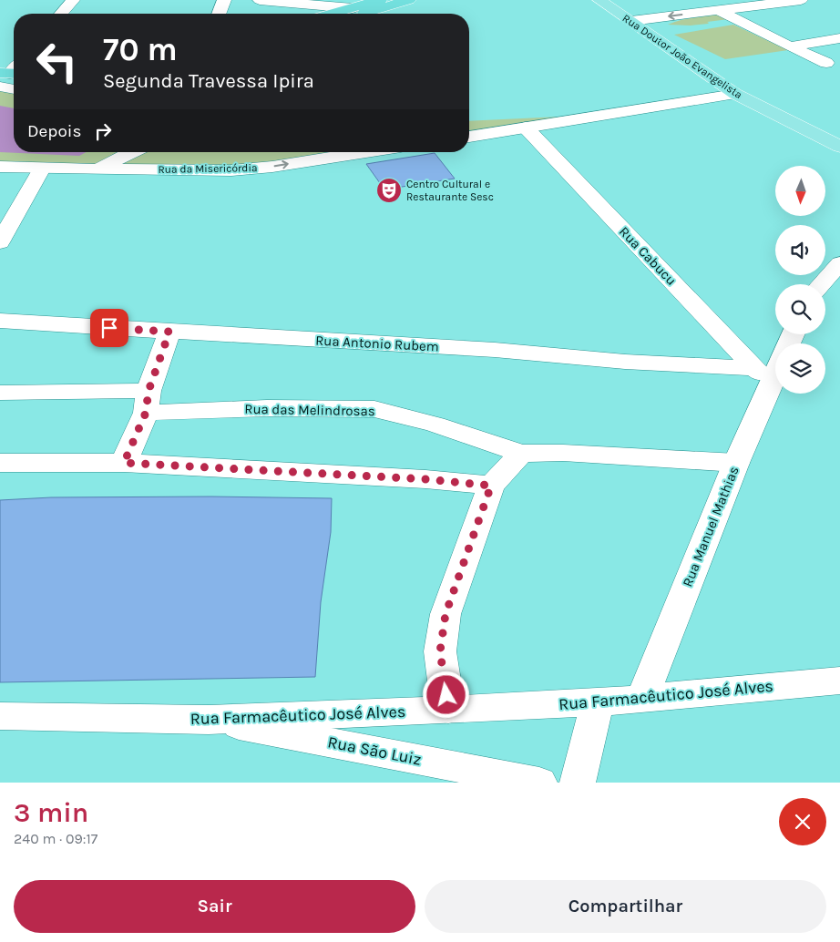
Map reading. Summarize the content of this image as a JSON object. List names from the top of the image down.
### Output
{
  "streets": {
    "main road": ["Rua Doutor João Evangelista"],
    "street": [
      "Rua da Misericórdia",
      "Rua Cabucu",
      "Rua Antonio Rubem",
      "Rua das Melindrosas",
      "Rua Manuel Mathias",
      "Rua Farmacêutico José Alves",
      "Rua São Luiz"
    ]
  },
  "crossings": [
    ["Rua Cabucu", "Rua Antonio Rubem"],
    ["Rua Cabucu", "Rua Manuel Mathias"],
    ["Rua Antonio Rubem", "Rua Manuel Mathias"],
    ["Rua das Melindrosas", "Rua Manuel Mathias"],
    ["Rua Manuel Mathias", "Rua Farmacêutico José Alves"],
    ["Rua Farmacêutico José Alves", "Rua São Luiz"]
  ],
  "places": {
    "theatre": ["Centro Cultural e Restaurante Sesc"]
  },
  "north": "bottom",
  "page": {
    "turn": ["70 m", "Segunda Travessa Ipira"],
    "then": "Depois",
    "heading": ["3 min", "240 m · 09:17"],
    "buttons": ["Sair", "Compartilhar"]
  }
}
